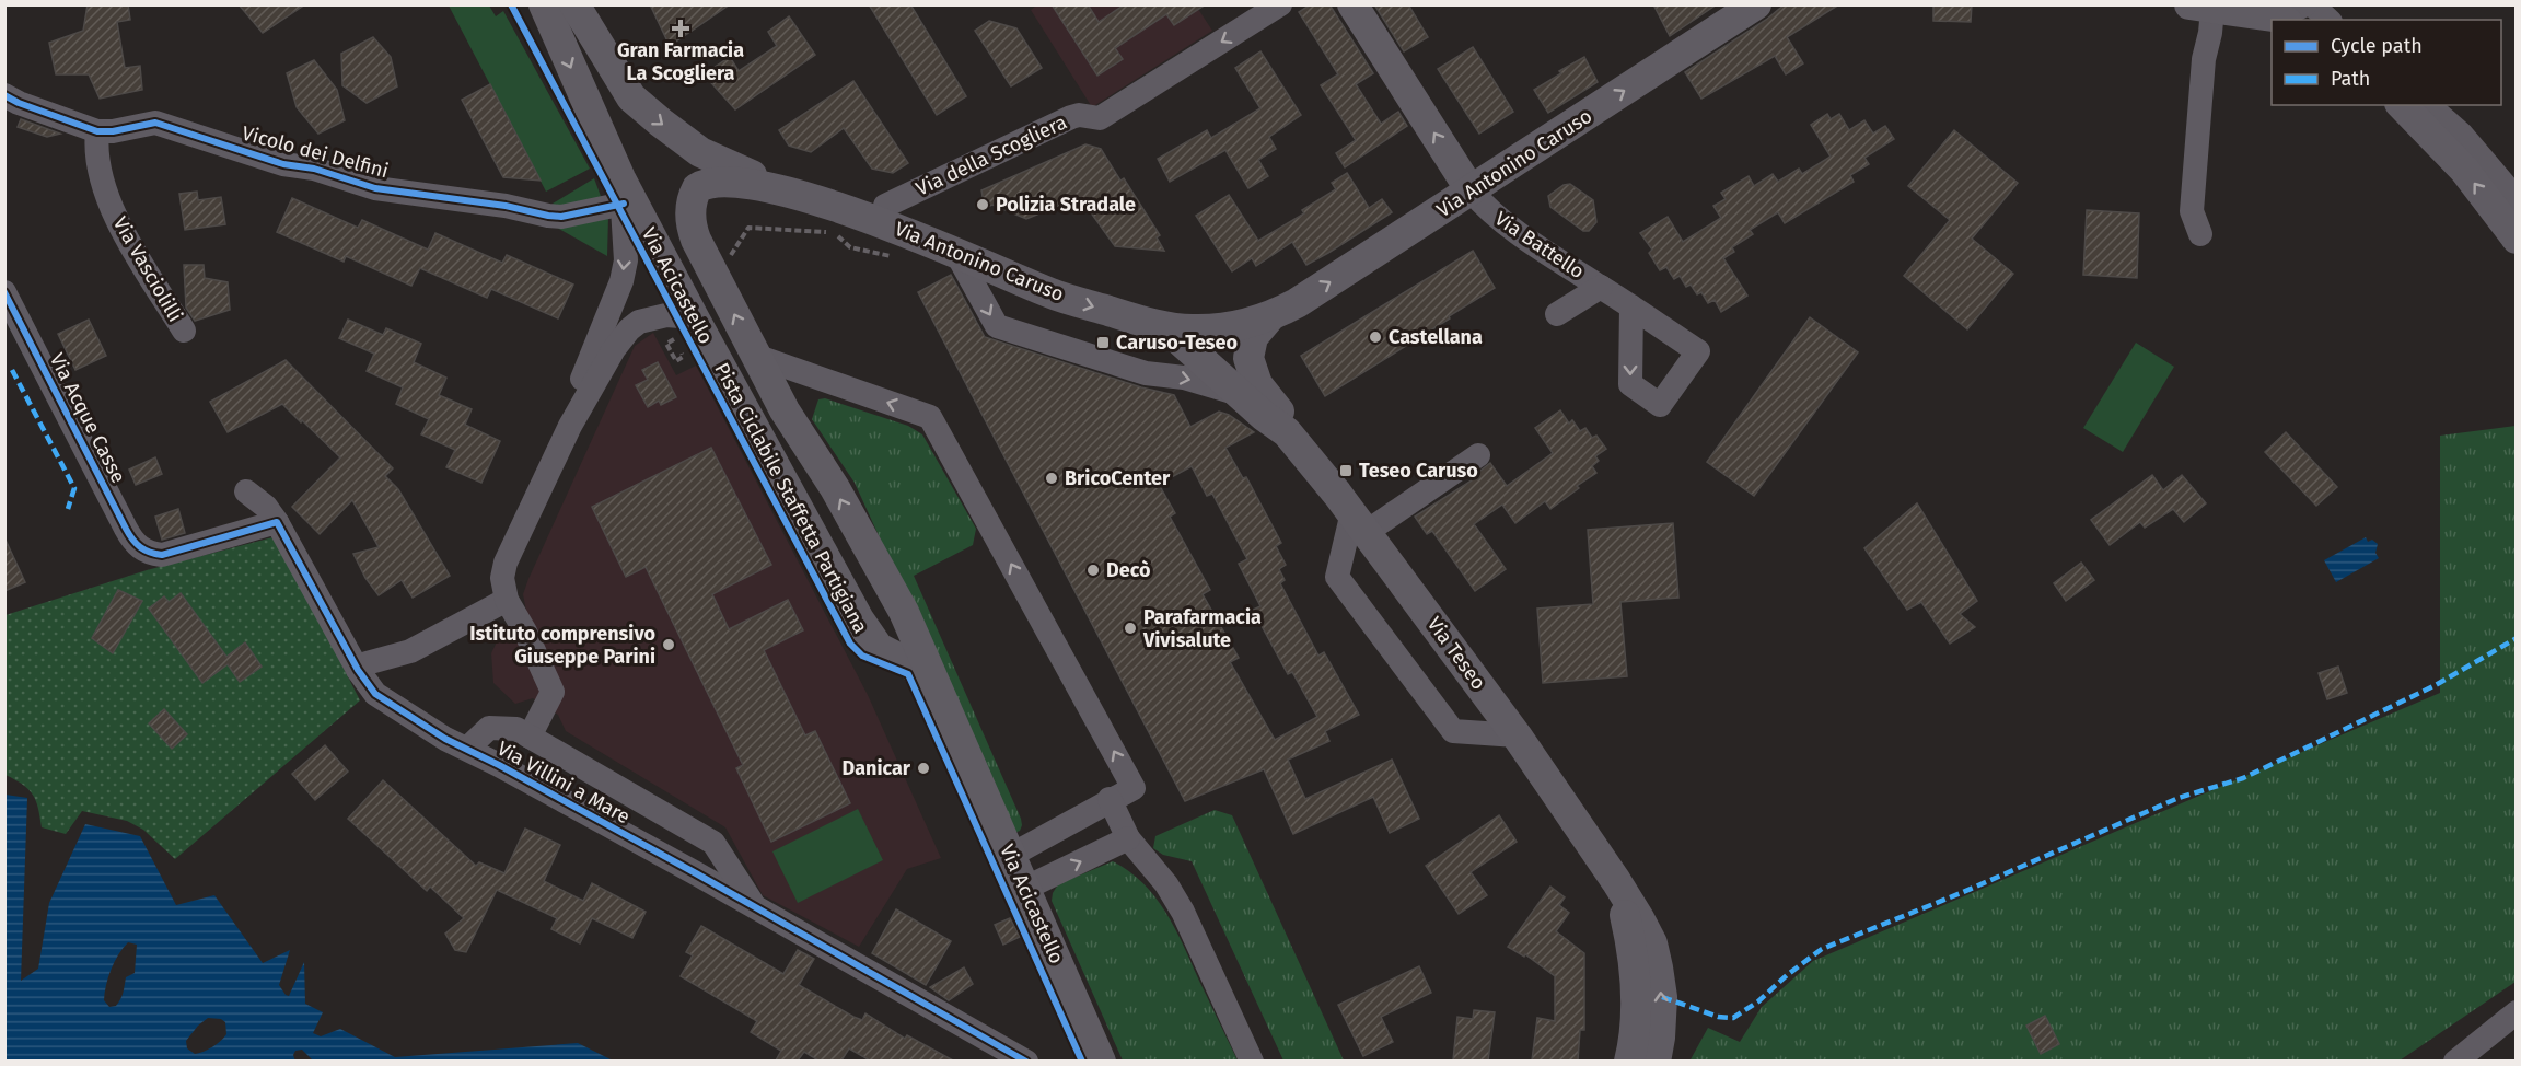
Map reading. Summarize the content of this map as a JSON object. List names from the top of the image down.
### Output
{
  "streets": {
    "main road": [
      "Via Antonino Caruso",
      "Via Battello",
      "Via Acicastello",
      "Via Teseo"
    ],
    "street": [
      "Vicolo dei Delfini",
      "Via della Scogliera",
      "Via Vasciolilli",
      "Via Acque Casse",
      "Via Villini a Mare"
    ],
    "cycle path": ["Pista Ciclabile Staffetta Partigiana"]
  },
  "crossings": [
    ["Vicolo dei Delfini", "Via Vasciolilli"],
    ["Vicolo dei Delfini", "Via Acicastello"],
    ["Via della Scogliera", "Via Antonino Caruso"],
    ["Via Antonino Caruso", "Via Battello"],
    ["Via Antonino Caruso", "Via Acicastello"],
    ["Via Acque Casse", "Via Villini a Mare"]
  ],
  "one_way": ["Via della Scogliera", "Via Antonino Caruso"],
  "places": {
    "health": ["Gran Farmacia La Scogliera"],
    "other": [
      "Polizia Stradale",
      "Castellana",
      "BricoCenter",
      "Decò",
      "Parafarmacia Vivisalute",
      "Istituto comprensivo Giuseppe Parini",
      "Danicar"
    ],
    "transit": ["Caruso-Teseo", "Teseo Caruso"]
  },
  "legend": ["Cycle path", "Path"]
}
